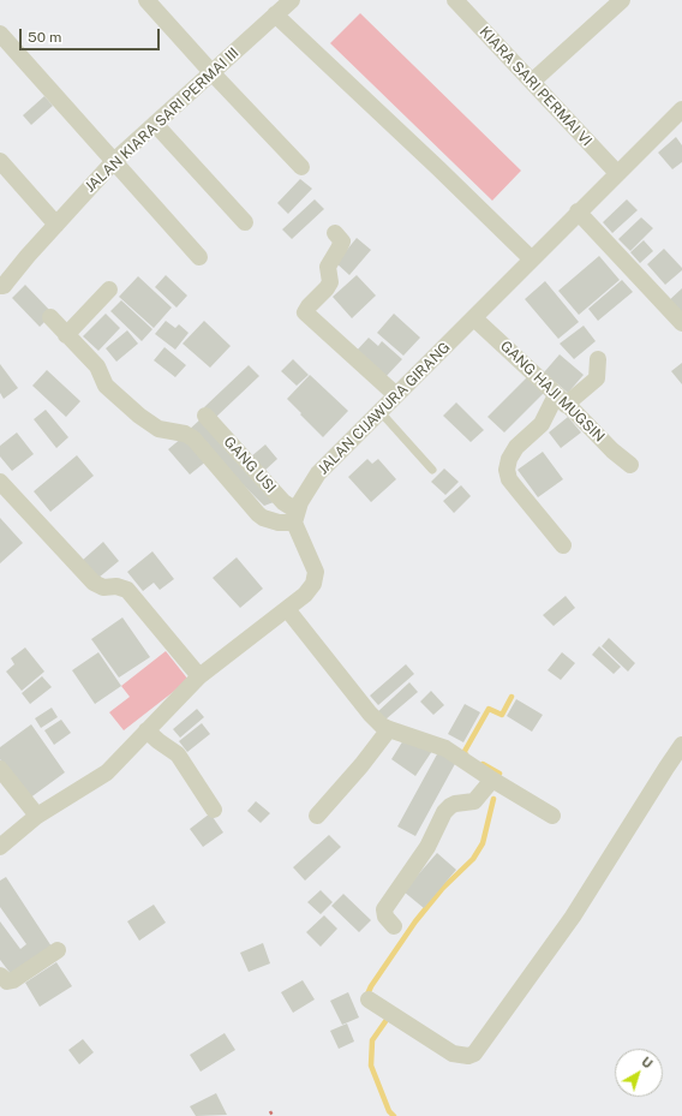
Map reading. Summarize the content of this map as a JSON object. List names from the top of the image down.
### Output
{
  "streets": {
    "street": [
      "KIARA SARI PERMAI VI",
      "JALAN KIARA SARI PERMAI III",
      "GANG HAJI MUGSIN",
      "JALAN CIJAWURA GIRANG",
      "GANG USI"
    ]
  },
  "crossings": [
    ["KIARA SARI PERMAI VI", "JALAN CIJAWURA GIRANG"],
    ["GANG HAJI MUGSIN", "JALAN CIJAWURA GIRANG"],
    ["JALAN CIJAWURA GIRANG", "GANG USI"]
  ],
  "scale_bar": "50 m",
  "north": "top right"
}
